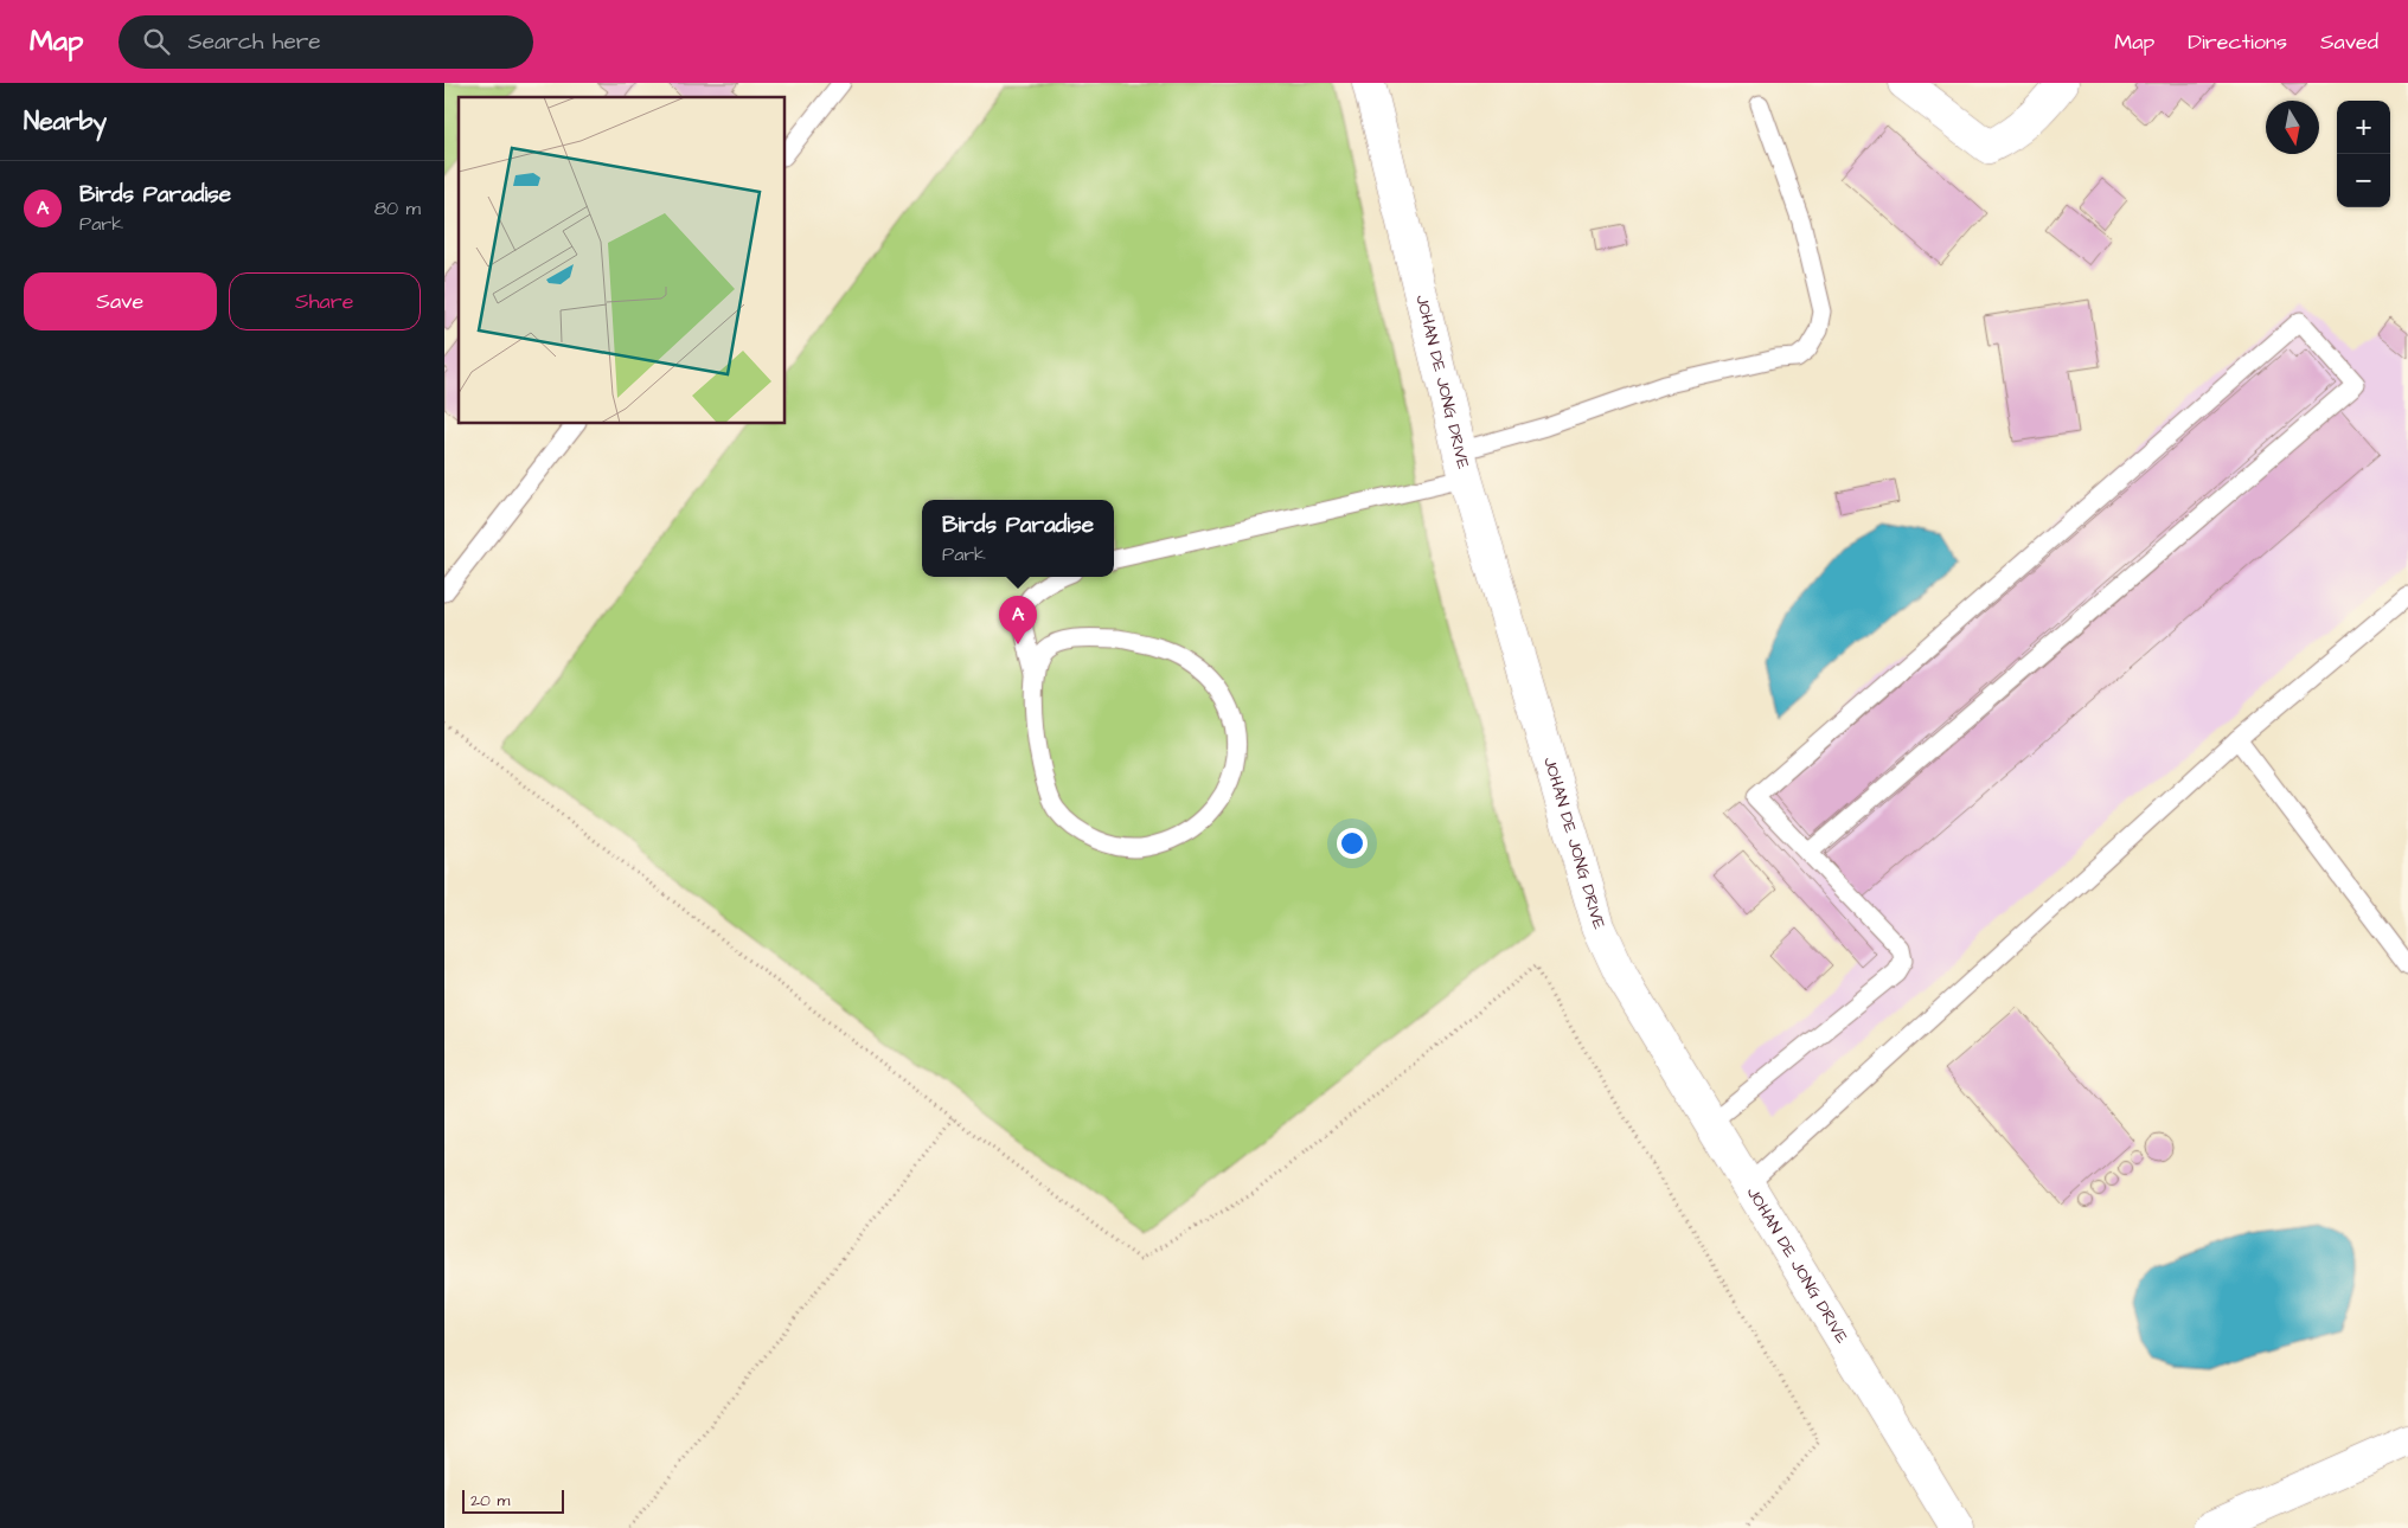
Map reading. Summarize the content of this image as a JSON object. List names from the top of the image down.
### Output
{
  "streets": {
    "street": ["JOHAN DE JONG DRIVE"]
  },
  "scale_bar": "20 m",
  "north": "bottom",
  "page": {
    "header": "Map",
    "search": "Search here",
    "nav": ["Map", "Directions", "Saved"],
    "heading": "Nearby",
    "map_buttons": ["+", "−"],
    "list": [
      {
        "mark": "A",
        "name": "Birds Paradise",
        "note": "Park",
        "value": "80 m"
      }
    ],
    "buttons": ["Save", "Share"],
    "popup": ["Birds Paradise", "Park"],
    "pins": "A",
    "scale": "20 m"
  }
}
